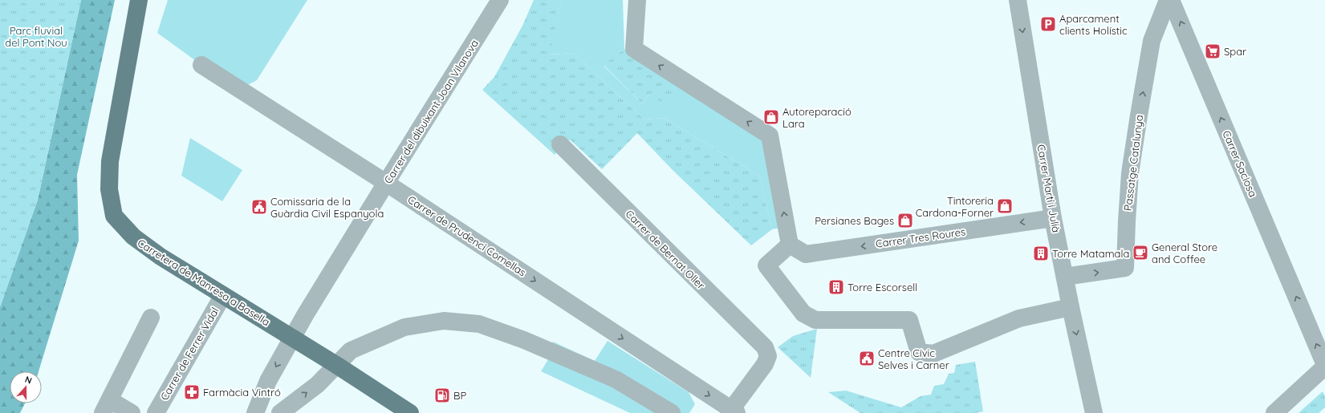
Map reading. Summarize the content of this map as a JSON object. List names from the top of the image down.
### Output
{
  "streets": {
    "main road": ["Carretera de Manresa a Basella"],
    "street": [
      "Carrer del dibuixant Joan Vilanova",
      "Passatge Catalunya",
      "Carrer Saclosa",
      "Carrer Martí i Julià",
      "Carrer de Prudenci Comellas",
      "Carrer Tres Roures",
      "Carrer de Bernat Oller",
      "Carrer de Ferrer Vidal"
    ]
  },
  "crossings": [
    ["Carrer del dibuixant Joan Vilanova", "Carrer de Prudenci Comellas"],
    ["Carrer del dibuixant Joan Vilanova", "Carretera de Manresa a Basella"],
    ["Passatge Catalunya", "Carrer Martí i Julià"],
    ["Carrer Martí i Julià", "Carrer Tres Roures"],
    ["Carrer de Prudenci Comellas", "Carrer de Bernat Oller"],
    ["Carretera de Manresa a Basella", "Carrer de Ferrer Vidal"]
  ],
  "one_way": [
    "Passatge Catalunya",
    "Carrer Saclosa",
    "Carrer Martí i Julià",
    "Carrer de Prudenci Comellas",
    "Carrer Tres Roures"
  ],
  "parks": ["Parc fluvial del Pont Nou"],
  "places": {
    "parking": ["Aparcament clients Holístic"],
    "supermarket": ["Spar"],
    "shop": ["Autoreparació Lara", "Tintoreria Cardona-Forner", "Persianes Bages"],
    "public building": ["Comissaria de la Guàrdia Civil Espanyola", "Centre Cívic Selves i Carner"],
    "cafe": ["General Store and Coffee"],
    "building": ["Torre Matamala", "Torre Escorsell"],
    "pharmacy": ["Farmàcia Vintró"],
    "fuel station": ["BP"]
  },
  "north": "top"
}
